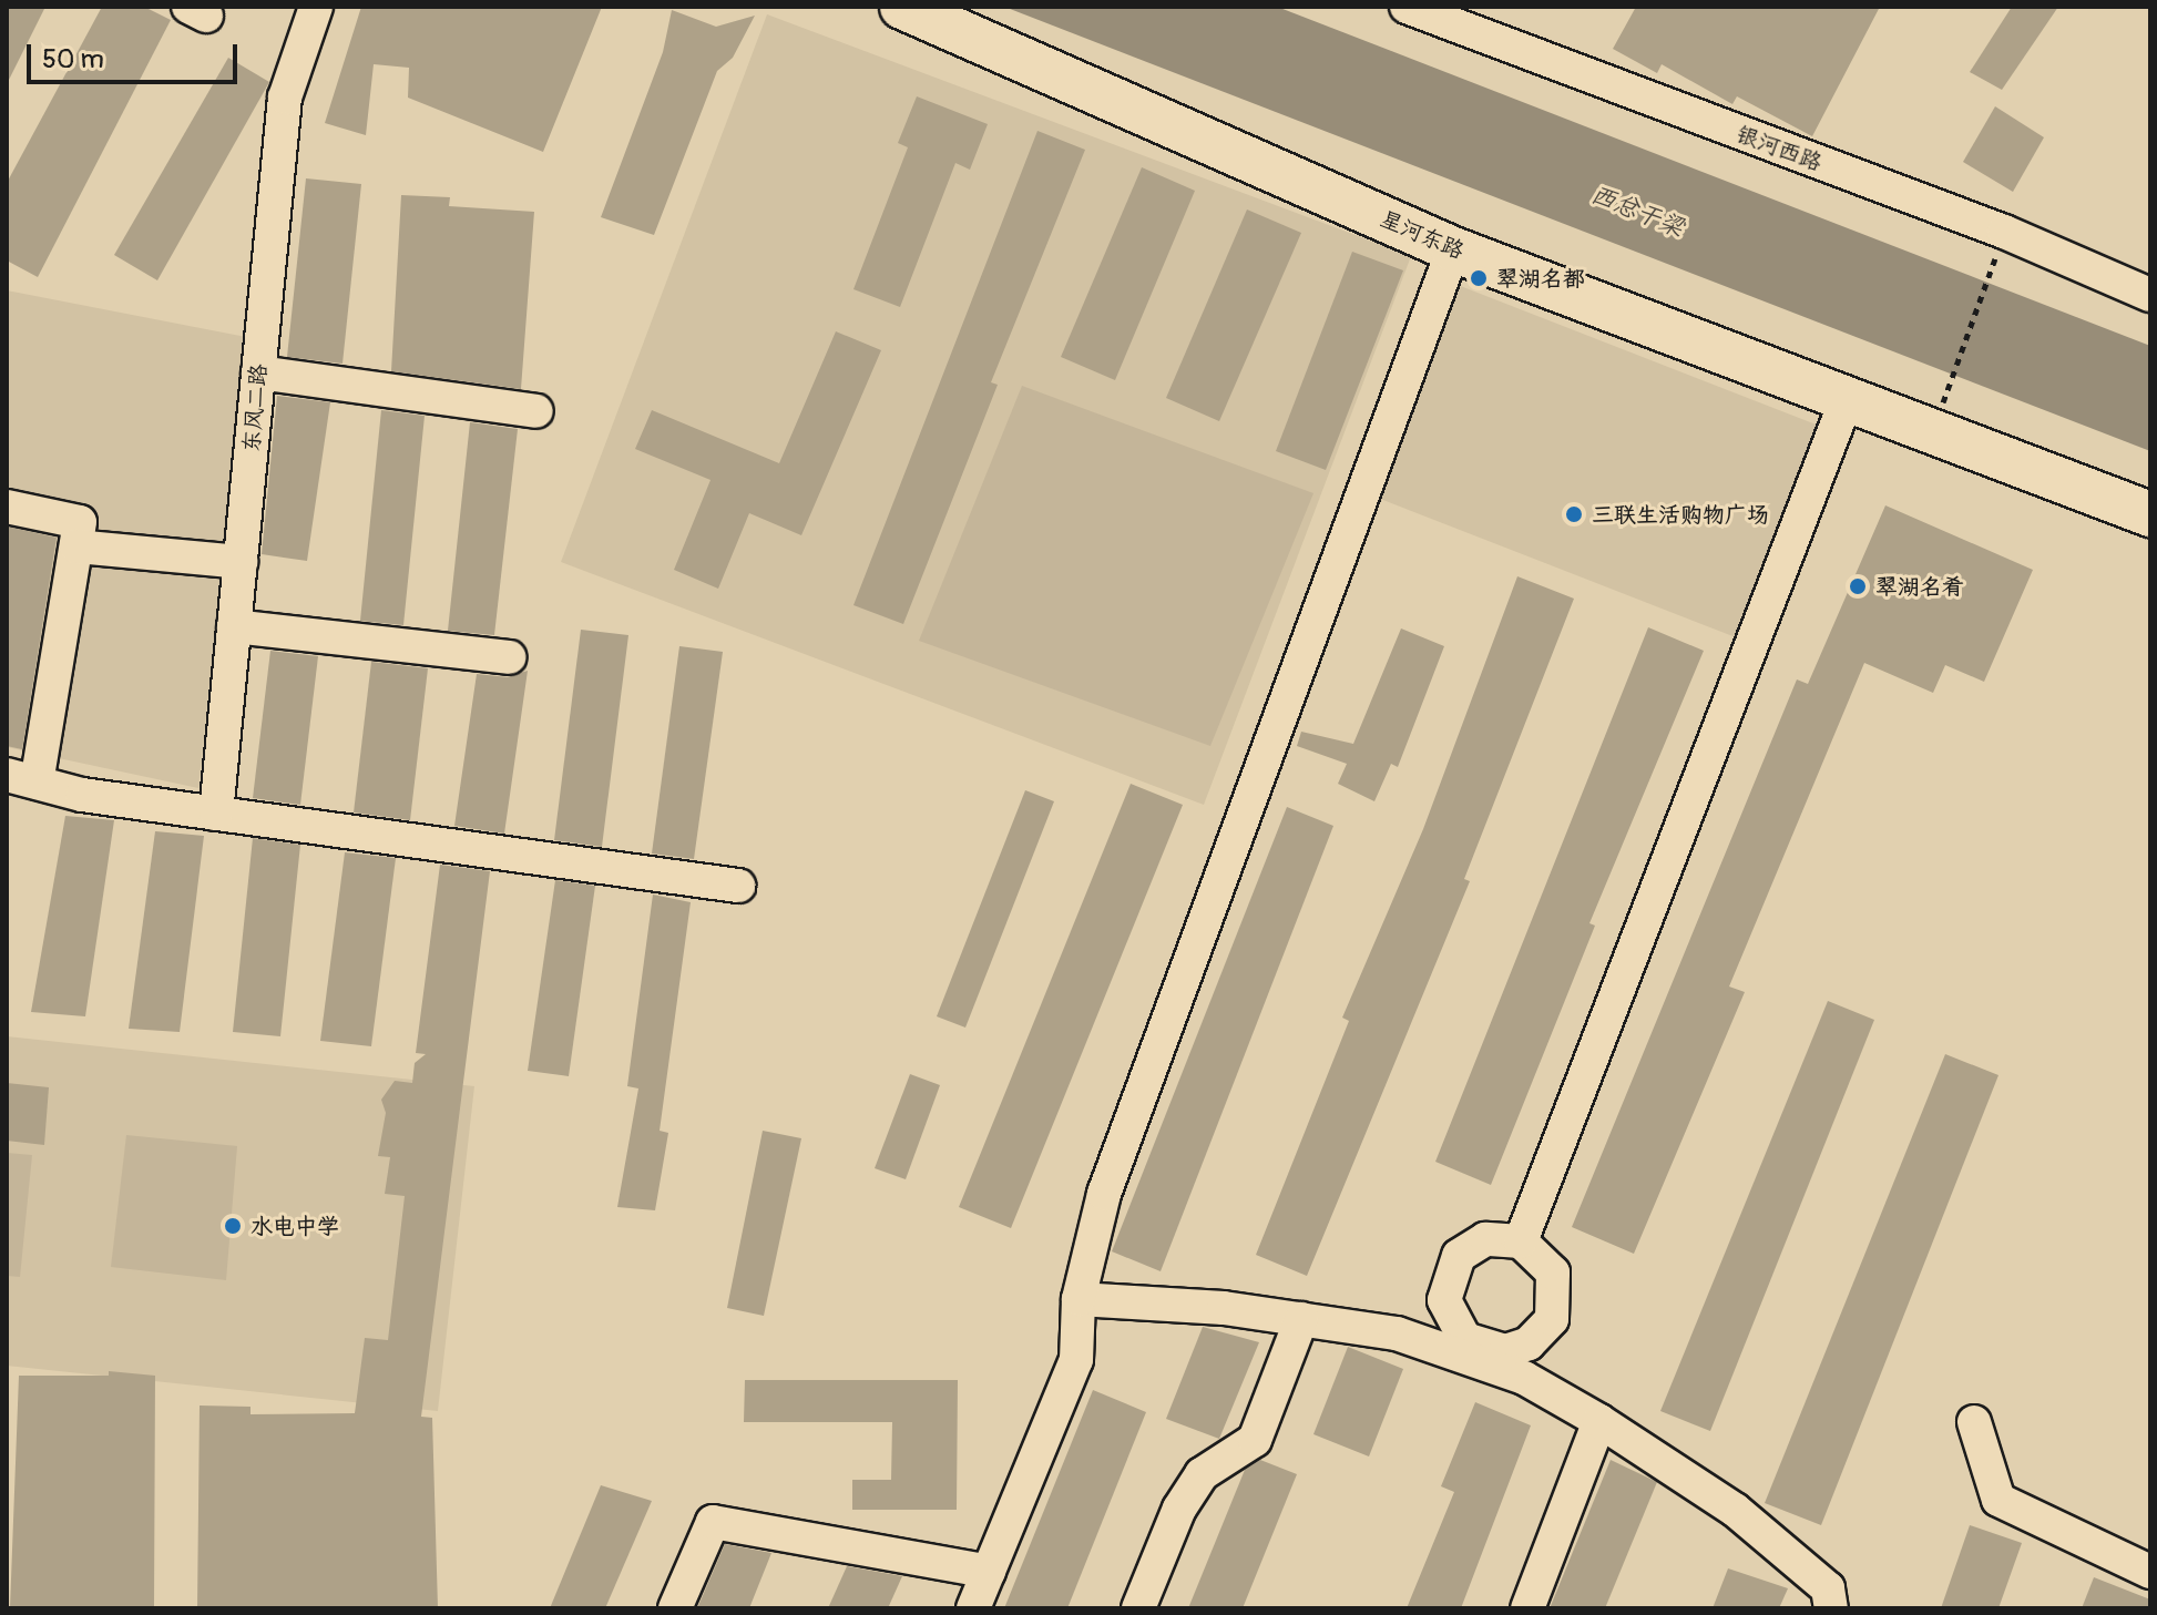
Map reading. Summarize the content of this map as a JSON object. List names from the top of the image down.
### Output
{
  "streets": {
    "main road": ["星河东路"],
    "street": ["银河西路", "东风二路"]
  },
  "water": ["西总干梁"],
  "places": [
    "翠湖名都",
    "三联生活购物广场",
    "翠湖名肴",
    "水电中学"
  ],
  "scale_bar": "50 m"
}
